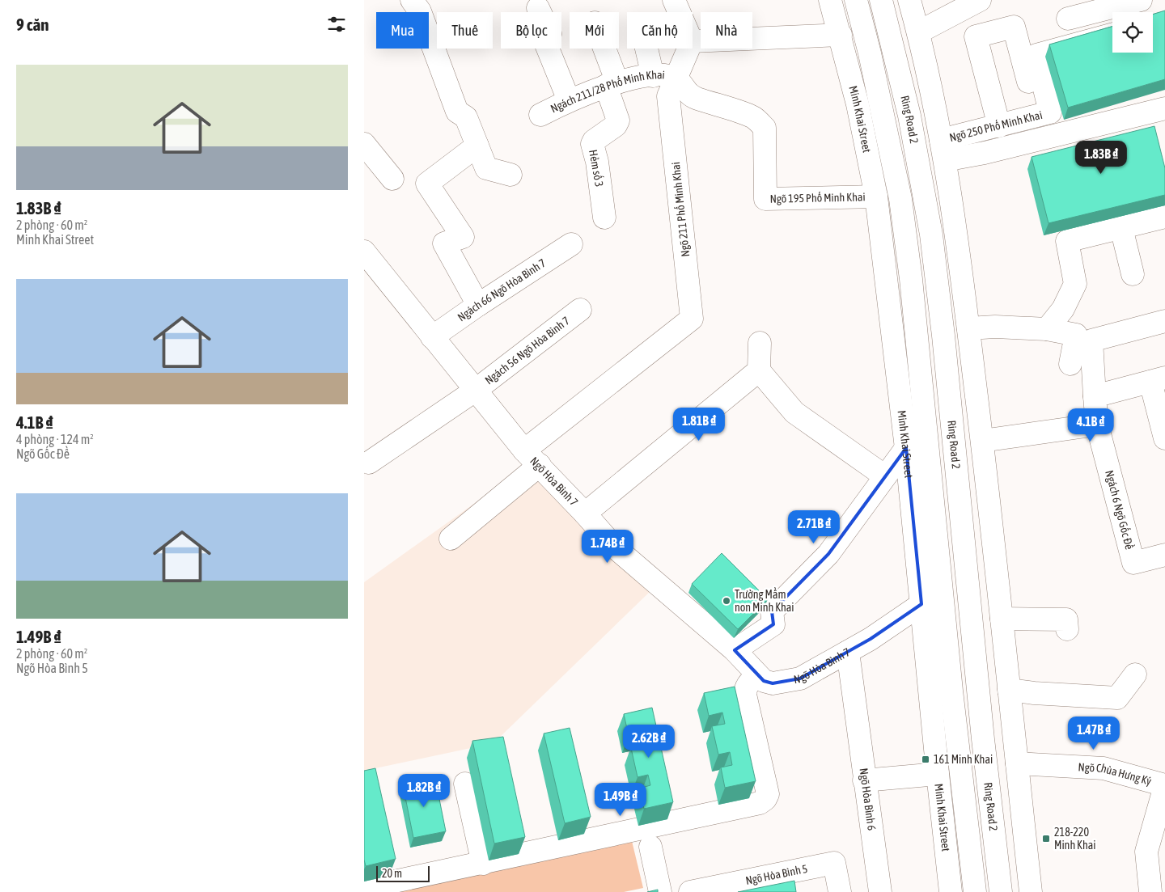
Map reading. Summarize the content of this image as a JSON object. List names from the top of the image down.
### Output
{
  "streets": {
    "main road": [
      "Ngách 211/28 Phố Minh Khai",
      "Minh Khai Street",
      "Ring Road 2",
      "Ngõ 250 Phố Minh Khai",
      "Hẻm số 3",
      "Ngõ 195 Phố Minh Khai",
      "Ngõ 211 Phố Minh Khai",
      "Ngách 66 Ngõ Hòa Bình 7",
      "Ngách 56 Ngõ Hòa Bình 7",
      "Ngõ Hòa Bình 7",
      "Ngách 6 Ngõ Gốc Đề",
      "Ngõ Chùa Hưng Ký",
      "Ngõ Hòa Bình 6",
      "Ngõ Hòa Bình 5"
    ]
  },
  "crossings": [
    ["Ngách 211/28 Phố Minh Khai", "Hẻm số 3"],
    ["Ngách 211/28 Phố Minh Khai", "Ngõ 195 Phố Minh Khai"],
    ["Ngách 211/28 Phố Minh Khai", "Ngõ 211 Phố Minh Khai"],
    ["Minh Khai Street", "Ngõ 195 Phố Minh Khai"],
    ["Minh Khai Street", "Ngõ Hòa Bình 7"],
    ["Ngõ 195 Phố Minh Khai", "Ngõ 211 Phố Minh Khai"],
    ["Ngõ 211 Phố Minh Khai", "Ngõ Hòa Bình 7"],
    ["Ngách 66 Ngõ Hòa Bình 7", "Ngõ Hòa Bình 7"],
    ["Ngách 56 Ngõ Hòa Bình 7", "Ngõ Hòa Bình 7"],
    ["Ngõ Hòa Bình 7", "Ngõ Hòa Bình 6"]
  ],
  "places": {
    "other": ["Trường Mầm non Minh Khai"],
    "transit": ["161 Minh Khai", "218-220 Minh Khai"]
  },
  "scale_bar": "20 m",
  "page": {
    "heading": "9 căn",
    "chip": [
      "Mua",
      "Thuê",
      "Bộ lọc",
      "Mới",
      "Căn hộ",
      "Nhà"
    ],
    "list": [
      {
        "name": "1.83B ₫",
        "note": "2 phòng · 60 m² · Minh Khai Street"
      },
      {
        "name": "4.1B ₫",
        "note": "4 phòng · 124 m² · Ngõ Gốc Đề"
      },
      {
        "name": "1.49B ₫",
        "note": "2 phòng · 60 m² · Ngõ Hòa Bình 5"
      }
    ],
    "price": [
      "1.83B ₫",
      "1.81B ₫",
      "4.1B ₫",
      "2.71B ₫",
      "1.74B ₫",
      "1.47B ₫",
      "2.62B ₫",
      "1.82B ₫",
      "1.49B ₫"
    ],
    "scale": "20 m"
  }
}
